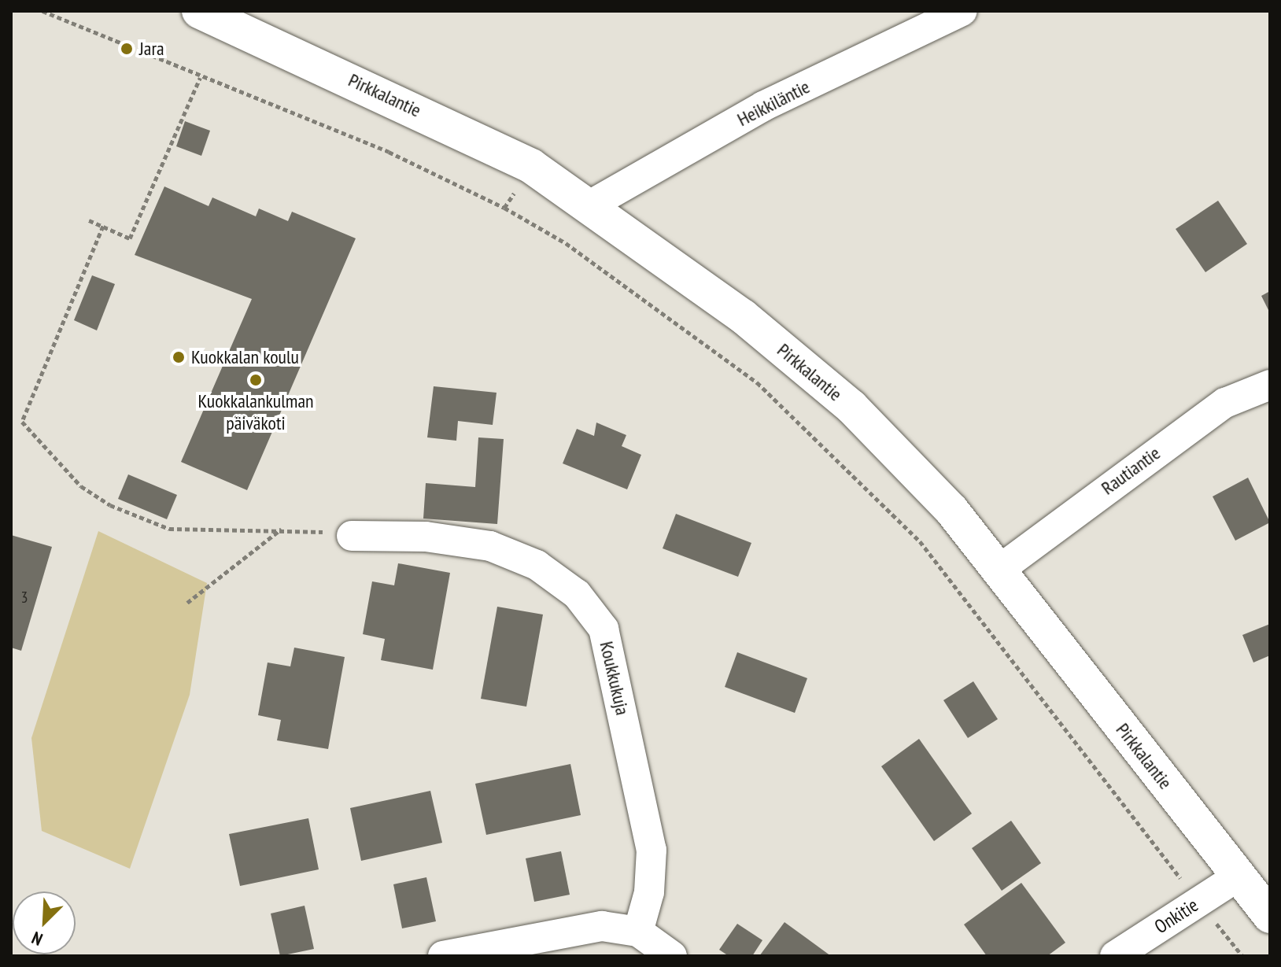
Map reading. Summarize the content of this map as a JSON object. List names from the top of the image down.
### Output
{
  "streets": {
    "street": [
      "Pirkkalantie",
      "Heikkiläntie",
      "Rautiantie",
      "Koukkukuja",
      "Onkitie"
    ]
  },
  "crossings": [
    ["Pirkkalantie", "Heikkiläntie"],
    ["Pirkkalantie", "Rautiantie"],
    ["Pirkkalantie", "Onkitie"]
  ],
  "places": ["Jara", "Kuokkalan koulu", "Kuokkalankulman päiväkoti"],
  "house_numbers": ["3"],
  "north": "bottom left"
}
